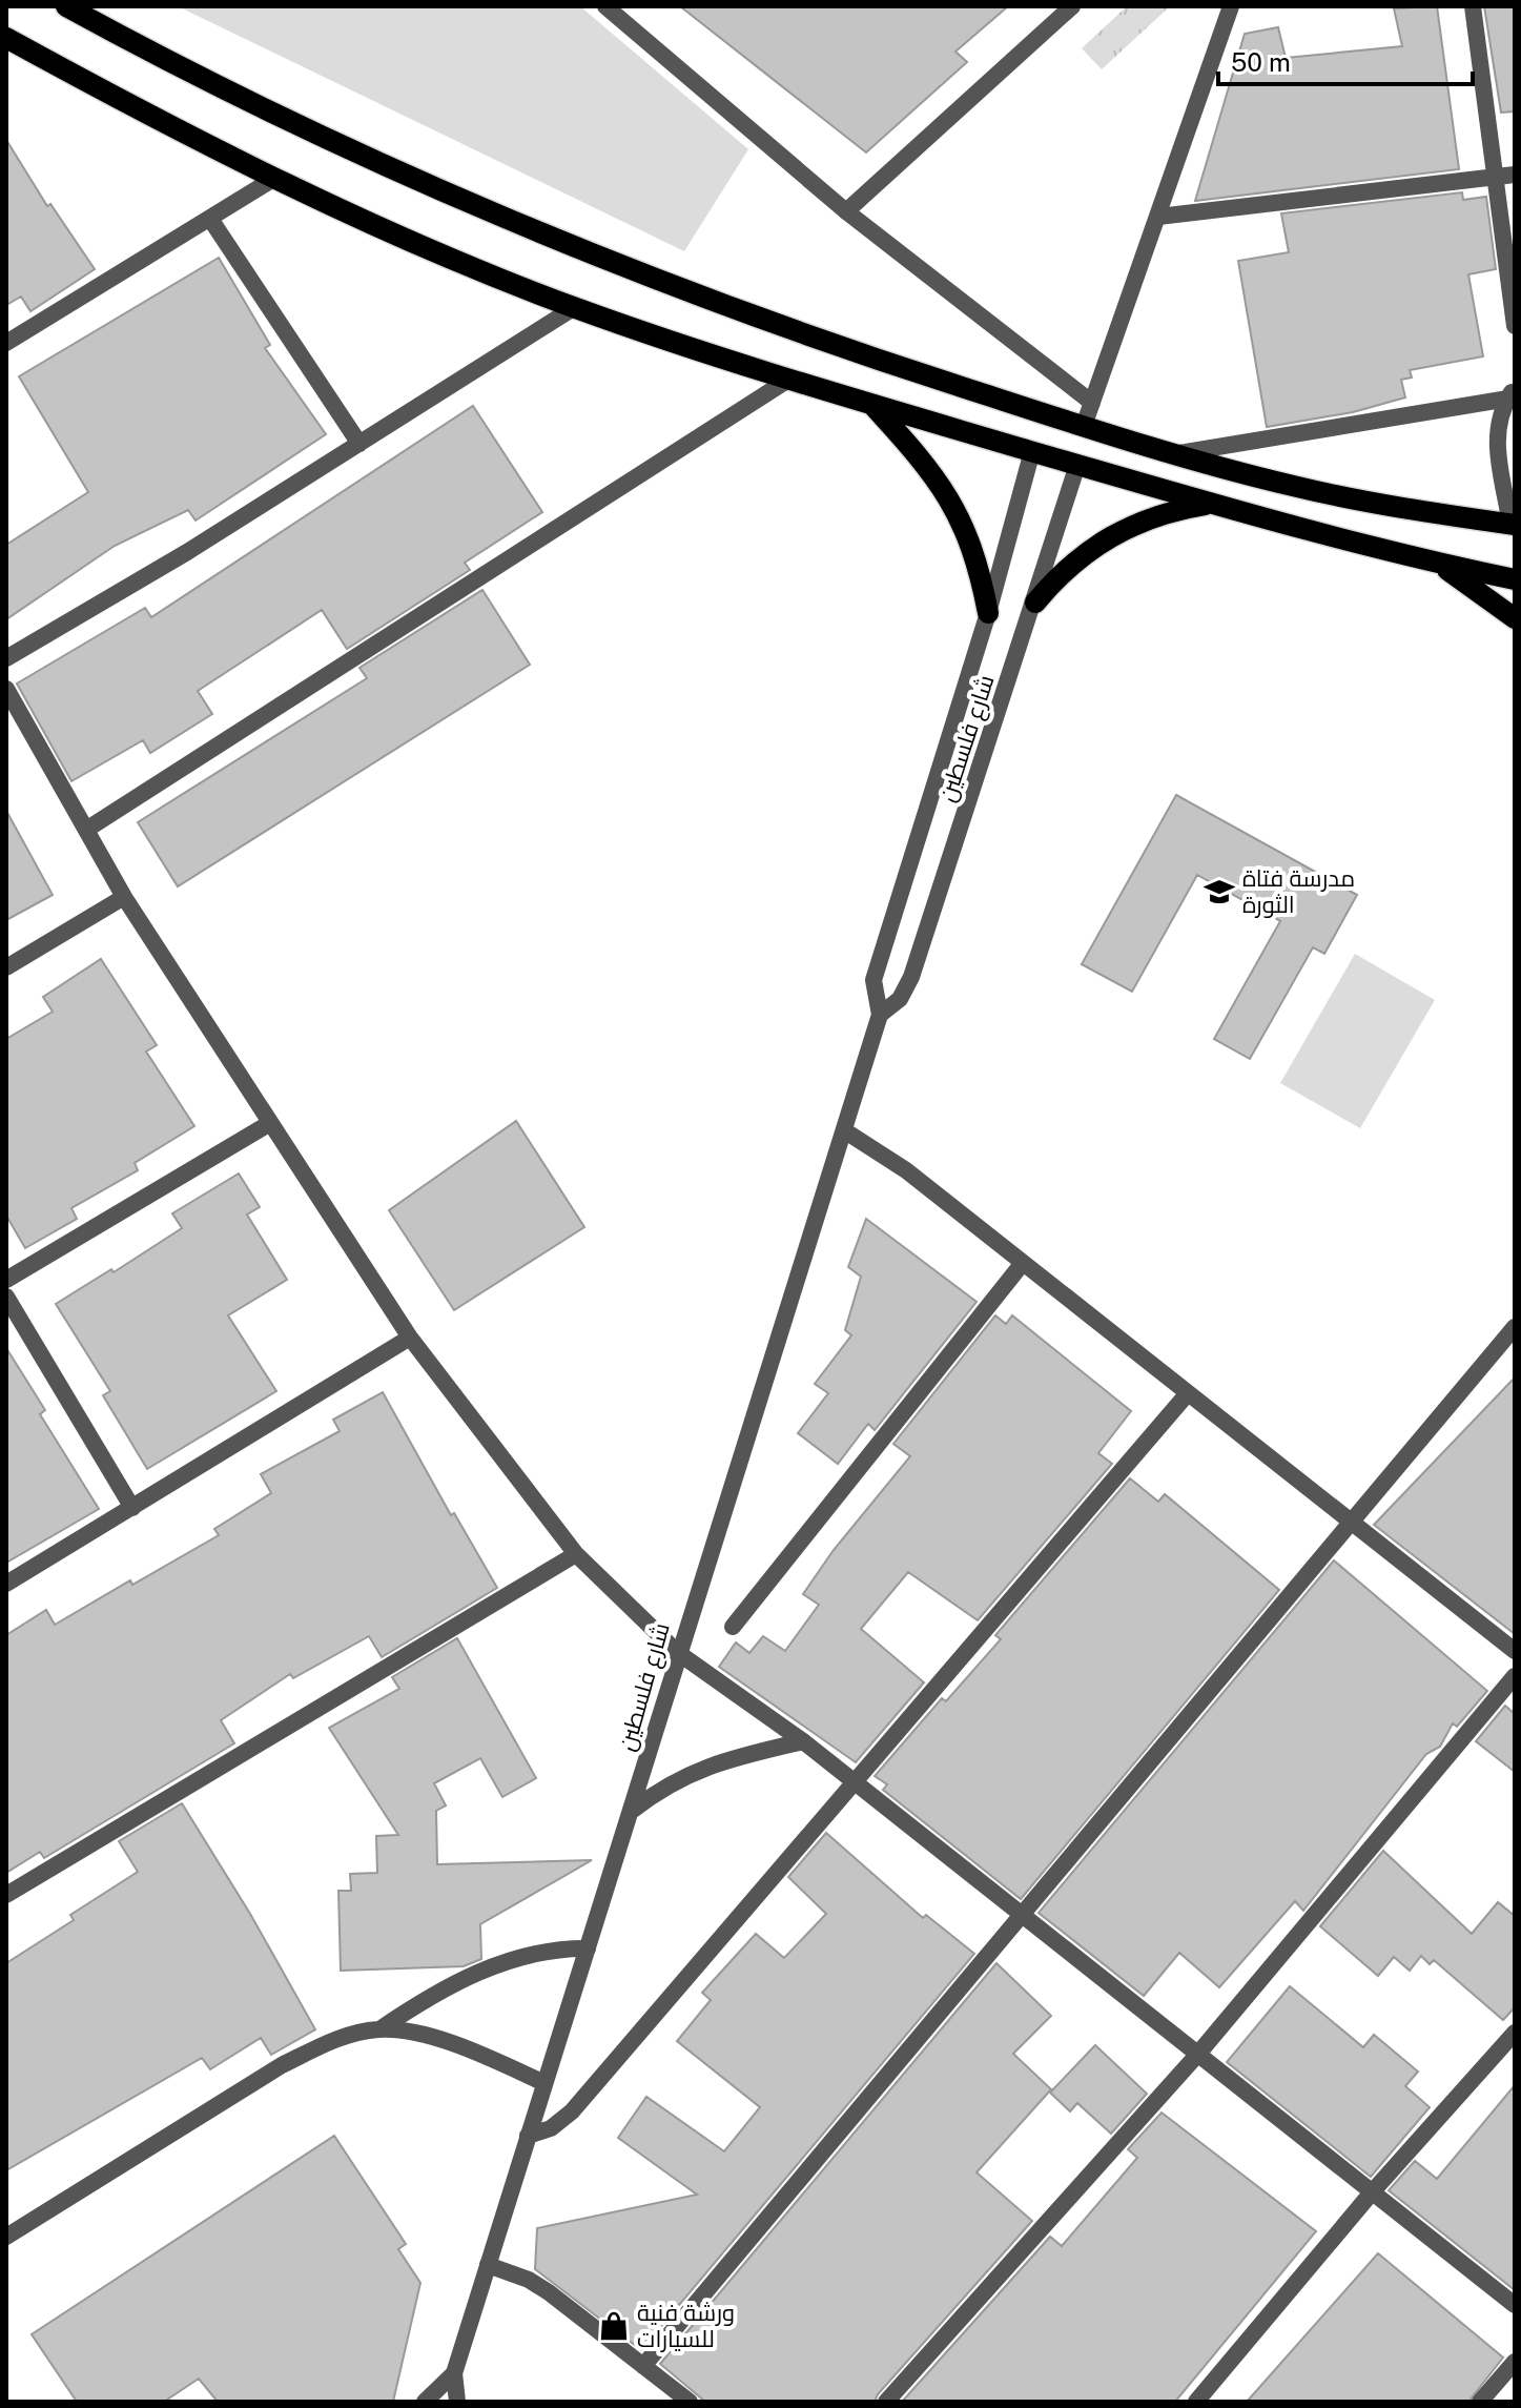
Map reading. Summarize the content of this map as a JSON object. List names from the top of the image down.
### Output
{
  "streets": {
    "street": ["شارع فلسطين"]
  },
  "places": {
    "school or university": ["مدرسة فتاة الثورة"],
    "shop": ["ورشة فنية للسيارات"]
  },
  "scale_bar": "50 m"
}
